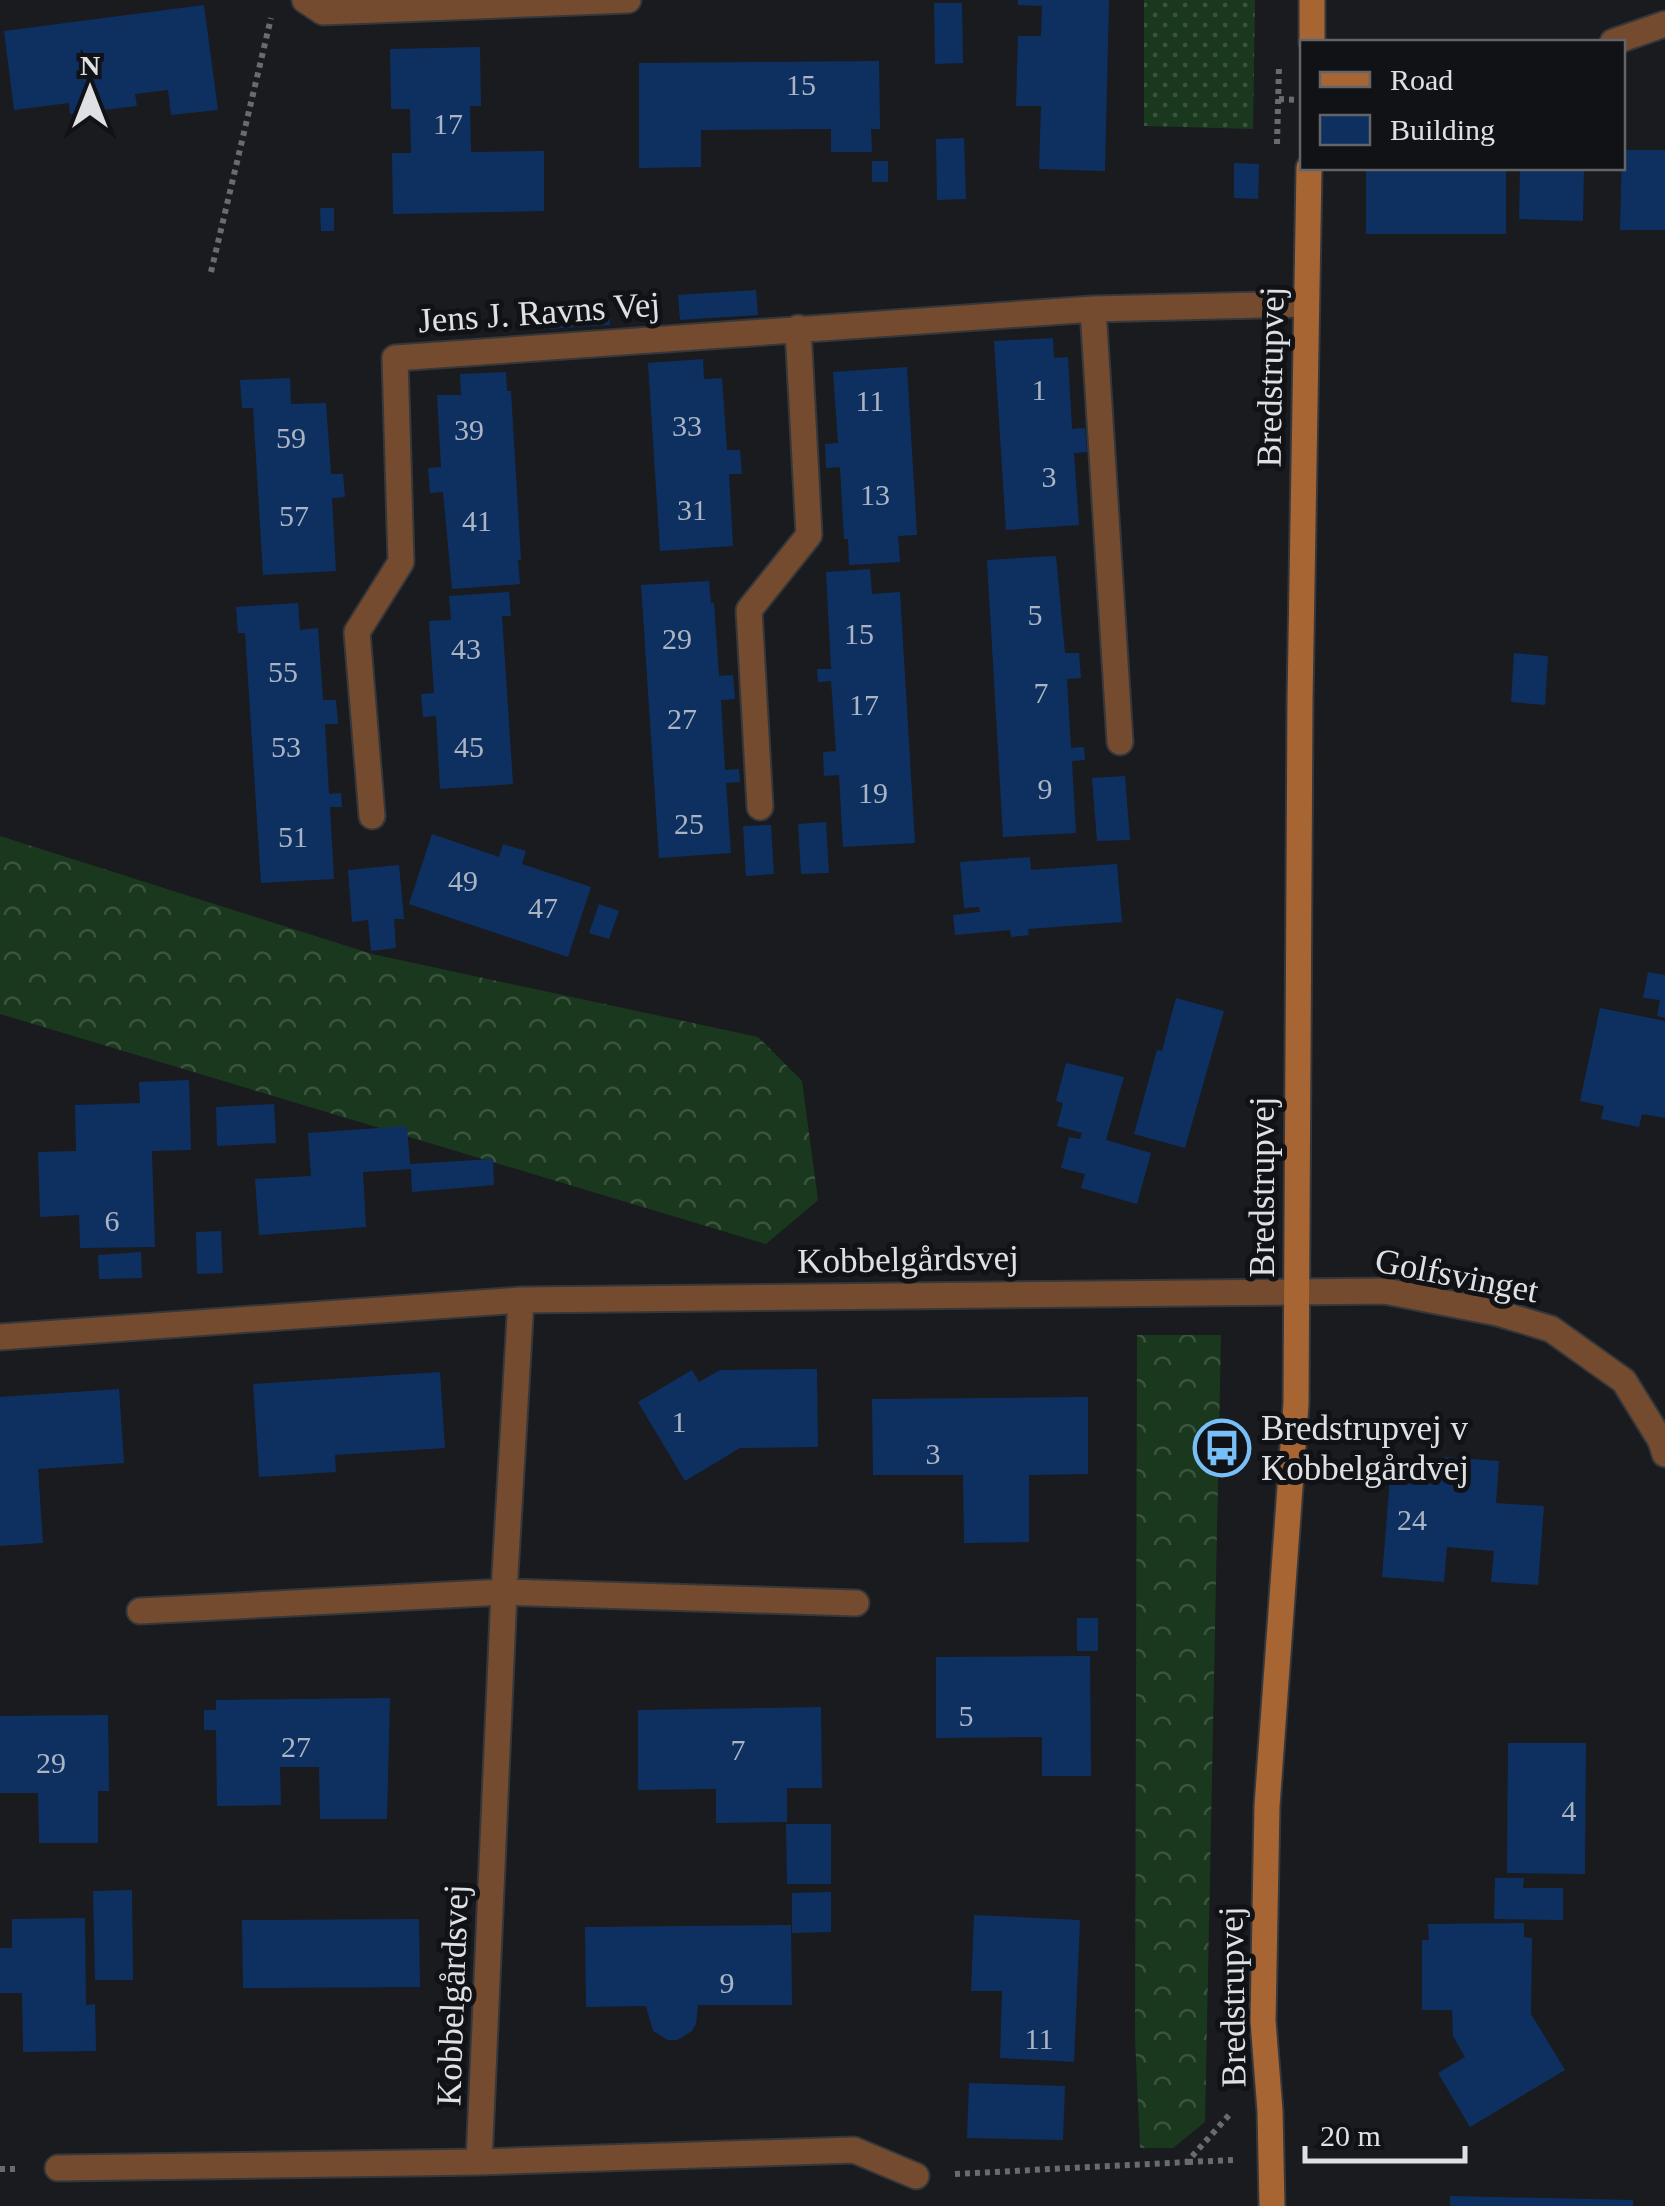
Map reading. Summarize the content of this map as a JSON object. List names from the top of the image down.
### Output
{
  "streets": {
    "street": [
      "Jens J. Ravns Vej",
      "Bredstrupvej",
      "Kobbelgårdsvej",
      "Golfsvinget"
    ]
  },
  "crossings": [
    ["Jens J. Ravns Vej", "Bredstrupvej"],
    ["Bredstrupvej", "Kobbelgårdsvej"],
    ["Bredstrupvej", "Golfsvinget"],
    ["Kobbelgårdsvej", "Golfsvinget"]
  ],
  "places": {
    "bus stop": ["Bredstrupvej v Kobbelgårdvej"]
  },
  "house_numbers": [
    "15",
    "17",
    "1",
    "11",
    "33",
    "39",
    "59",
    "3",
    "13",
    "31",
    "57",
    "41",
    "5",
    "15",
    "29",
    "43",
    "55",
    "7",
    "17",
    "27",
    "53",
    "45",
    "9",
    "19",
    "25",
    "51",
    "49",
    "47",
    "6",
    "1",
    "3",
    "24",
    "5",
    "27",
    "7",
    "29",
    "4",
    "9",
    "11"
  ],
  "legend": ["Road", "Building"],
  "scale_bar": "20 m",
  "north": "top"
}
